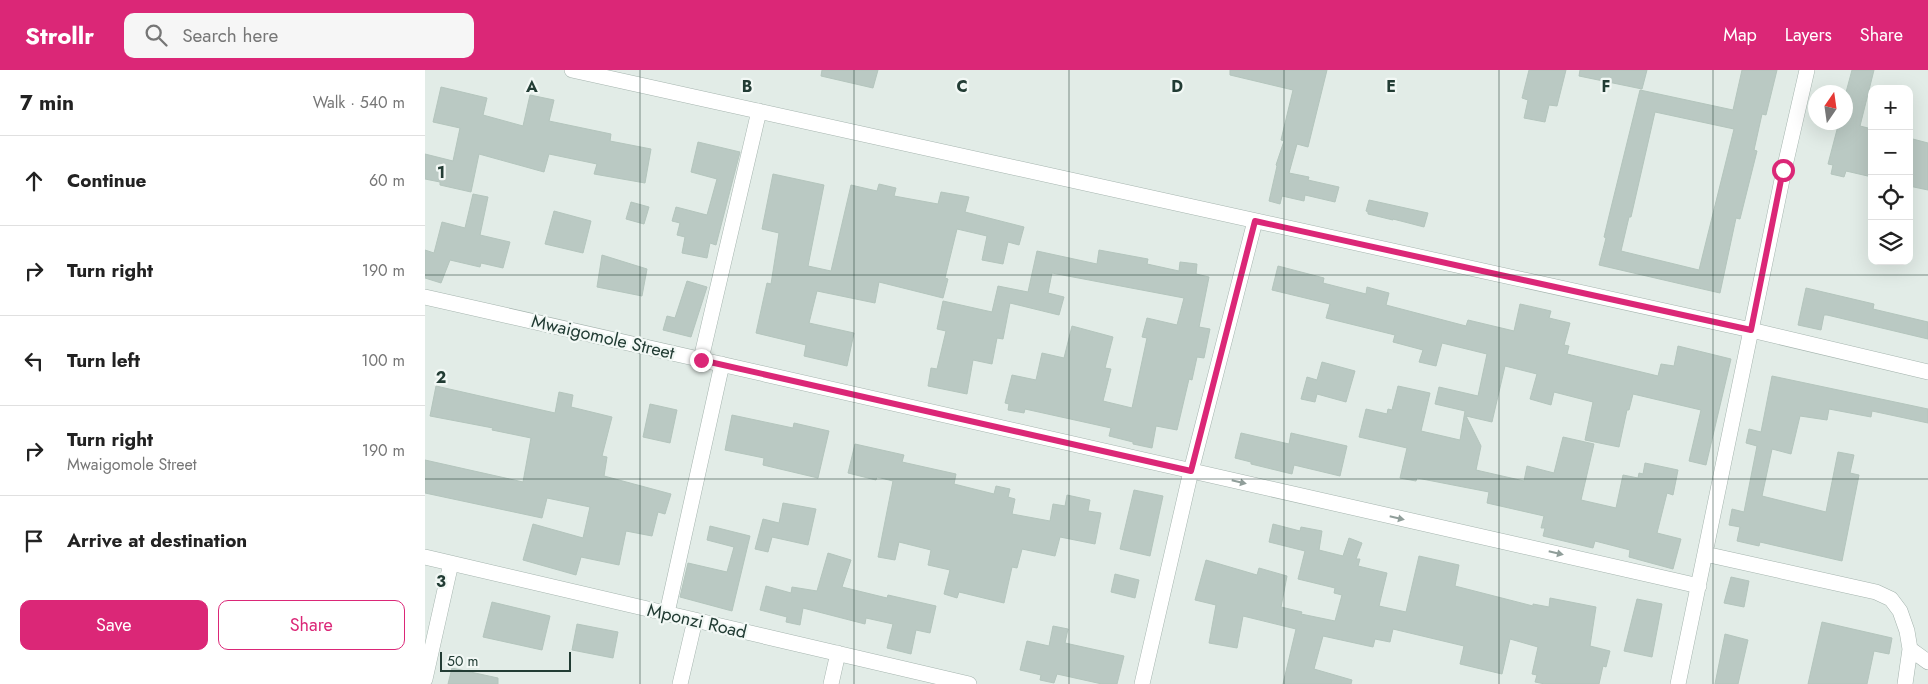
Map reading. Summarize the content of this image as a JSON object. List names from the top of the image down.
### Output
{
  "streets": {
    "street": ["Mwaigomole Street", "Mponzi Road"]
  },
  "one_way": ["Mwaigomole Street"],
  "scale_bar": "50 m",
  "north": "top",
  "page": {
    "header": "Strollr",
    "search": "Search here",
    "nav": ["Map", "Layers", "Share"],
    "heading": ["7 min", "Walk · 540 m"],
    "map_buttons": ["+", "−"],
    "list": [
      ["Continue", "60 m"],
      ["Turn right", "190 m"],
      ["Turn left", "100 m"],
      ["Turn right", "Mwaigomole Street", "190 m"],
      "Arrive at destination"
    ],
    "buttons": ["Save", "Share"],
    "scale": "50 m"
  },
  "grid": {
    "columns": [
      "A",
      "B",
      "C",
      "D",
      "E",
      "F"
    ],
    "rows": ["1", "2", "3"]
  }
}
